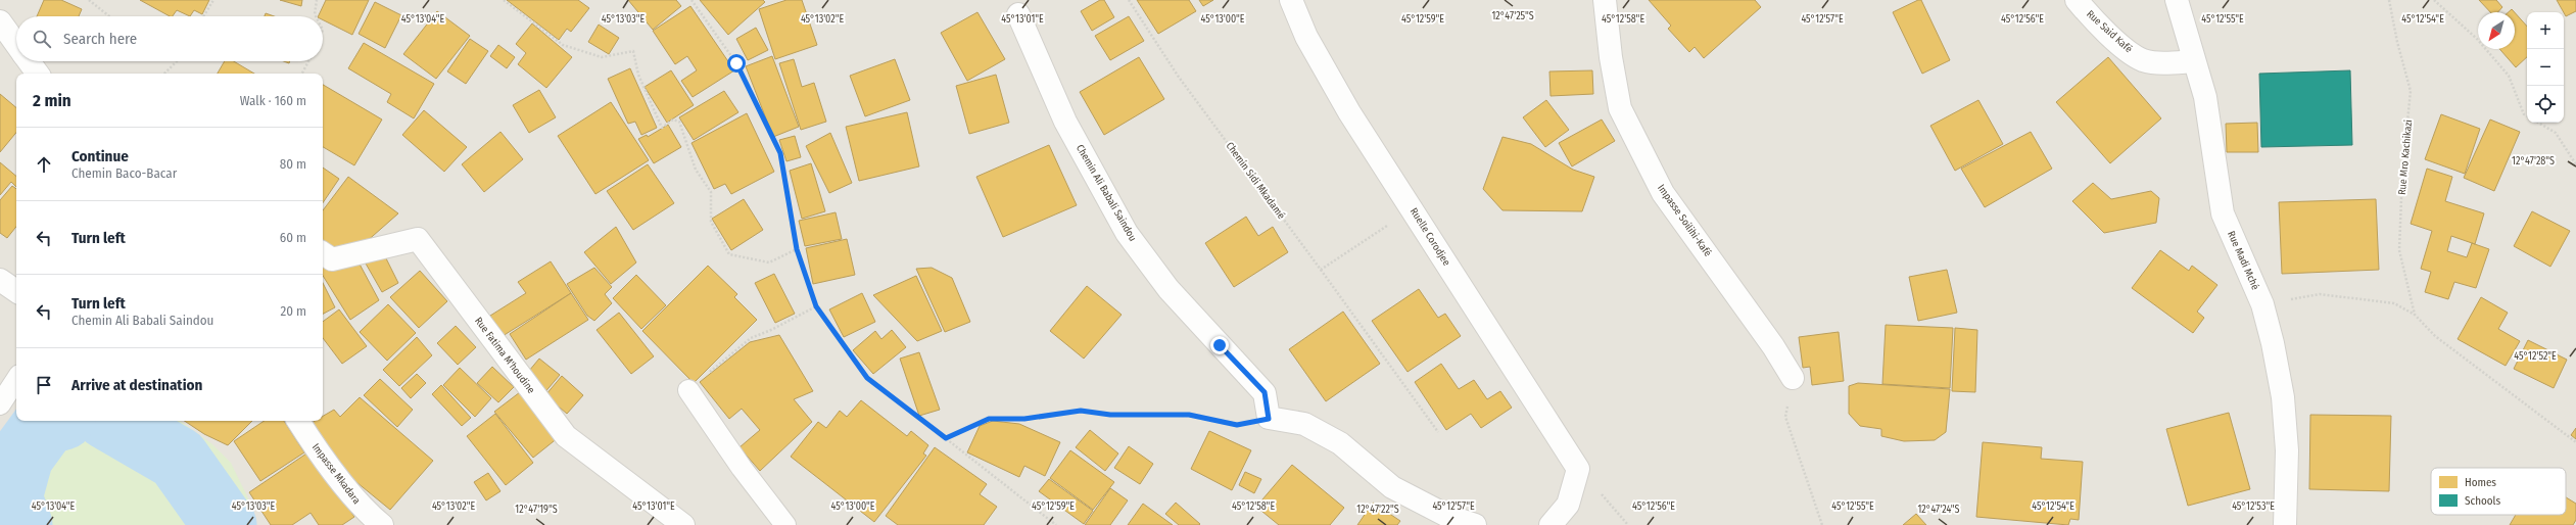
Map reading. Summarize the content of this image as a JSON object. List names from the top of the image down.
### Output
{
  "streets": {
    "street": [
      "Rue Said Kafé",
      "Chemin Ali Babali Saindou",
      "Impasse Soilihi-Kafé",
      "Ruelle Corodjee",
      "Rue Madi Mché",
      "Rue Fatima M'houdine",
      "Impasse Mkadara"
    ],
    "path": ["Rue Mro Kachikazi", "Chemin Sidi Mkadamé"]
  },
  "crossings": [
    ["Rue Said Kafé", "Rue Madi Mché"]
  ],
  "legend": ["Homes", "Schools"],
  "north": "bottom left",
  "page": {
    "map_buttons": ["+", "−"],
    "search": "Search here",
    "heading": ["2 min", "Walk · 160 m"],
    "list": [
      ["Continue", "Chemin Baco-Bacar", "80 m"],
      ["Turn left", "60 m"],
      ["Turn left", "Chemin Ali Babali Saindou", "20 m"],
      "Arrive at destination"
    ]
  },
  "coordinates": [
    "12°47'25\"S",
    "45°13'01\"E",
    "45°13'04\"E",
    "45°13'03\"E",
    "45°13'02\"E",
    "45°13'00\"E",
    "45°12'59\"E",
    "45°12'58\"E",
    "45°12'57\"E",
    "45°12'56\"E",
    "45°12'55\"E",
    "45°12'54\"E",
    "12°47'28\"S",
    "45°12'52\"E",
    "45°12'53\"E",
    "12°47'19\"S",
    "12°47'22\"S",
    "12°47'24\"S"
  ]
}
